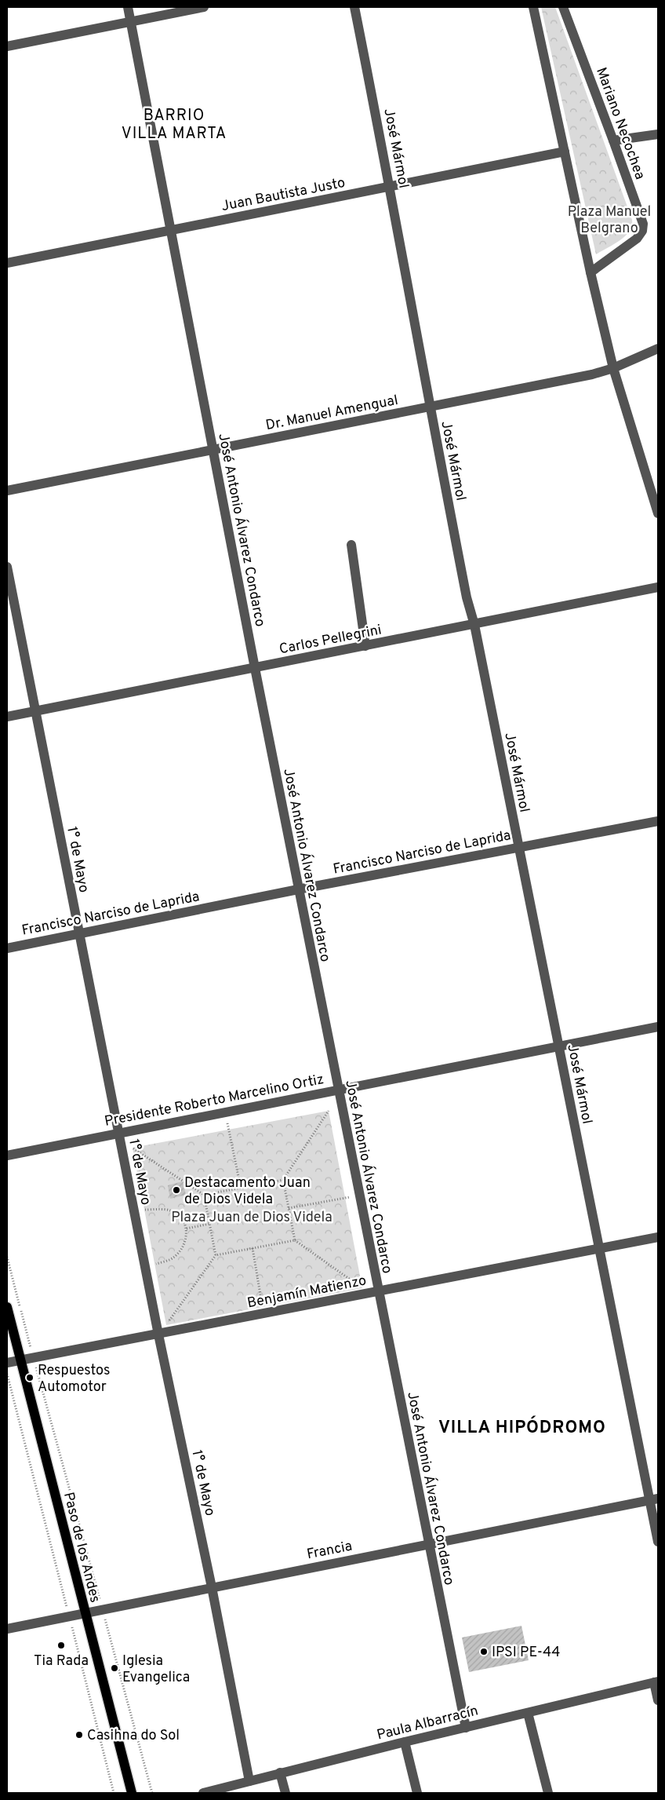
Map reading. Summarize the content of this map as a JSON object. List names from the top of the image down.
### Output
{
  "streets": {
    "main road": ["Paso de los Andes"],
    "street": [
      "Mariano Necochea",
      "José Mármol",
      "Juan Bautista Justo",
      "Dr. Manuel Amengual",
      "José Antonio Álvarez Condarco",
      "Carlos Pellegrini",
      "Francisco Narciso de Laprida",
      "1° de Mayo",
      "Presidente Roberto Marcelino Ortiz",
      "Benjamín Matienzo",
      "Francia",
      "Paula Albarracín"
    ]
  },
  "crossings": [
    ["José Mármol", "Juan Bautista Justo"],
    ["José Mármol", "Dr. Manuel Amengual"],
    ["José Mármol", "Carlos Pellegrini"],
    ["José Mármol", "Francisco Narciso de Laprida"],
    ["José Mármol", "Presidente Roberto Marcelino Ortiz"],
    ["José Mármol", "Benjamín Matienzo"],
    ["José Mármol", "Francia"],
    ["Juan Bautista Justo", "José Antonio Álvarez Condarco"],
    ["Dr. Manuel Amengual", "José Antonio Álvarez Condarco"],
    ["José Antonio Álvarez Condarco", "Carlos Pellegrini"],
    ["José Antonio Álvarez Condarco", "Francisco Narciso de Laprida"],
    ["José Antonio Álvarez Condarco", "Presidente Roberto Marcelino Ortiz"],
    ["José Antonio Álvarez Condarco", "Benjamín Matienzo"],
    ["José Antonio Álvarez Condarco", "Francia"],
    ["José Antonio Álvarez Condarco", "Paula Albarracín"],
    ["Carlos Pellegrini", "1° de Mayo"],
    ["Francisco Narciso de Laprida", "1° de Mayo"],
    ["1° de Mayo", "Presidente Roberto Marcelino Ortiz"],
    ["1° de Mayo", "Benjamín Matienzo"],
    ["1° de Mayo", "Francia"],
    ["1° de Mayo", "Paula Albarracín"],
    ["Benjamín Matienzo", "Paso de los Andes"],
    ["Paso de los Andes", "Francia"]
  ],
  "districts": ["BARRIO VILLA MARTA", "VILLA HIPÓDROMO"],
  "parks": ["Plaza Manuel Belgrano", "Plaza Juan de Dios Videla"],
  "places": [
    "Destacamento Juan de Dios Videla",
    "Respuestos Automotor",
    "Tia Rada",
    "IPSI PE-44",
    "Iglesia Evangelica",
    "Casihna do Sol"
  ]
}
